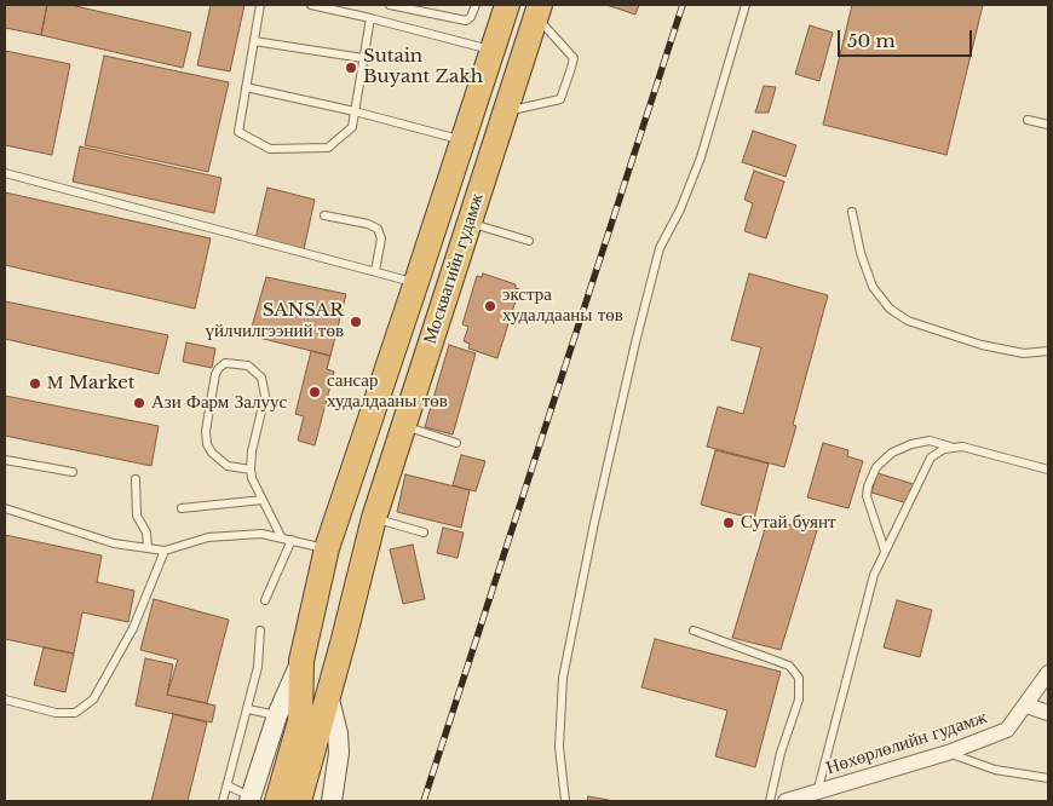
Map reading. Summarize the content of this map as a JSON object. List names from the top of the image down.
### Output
{
  "streets": {
    "highway": ["Москвагийн гудамж"],
    "street": ["Нөхөрлөлийн гудамж"]
  },
  "places": [
    "Sutain Buyant Zakh",
    "экстра худалдааны төв",
    "SANSAR үйлчилгээний төв",
    "М Market",
    "сансар худалдааны төв",
    "Ази Фарм Залуус",
    "Сутай буянт"
  ],
  "scale_bar": "50 m"
}
